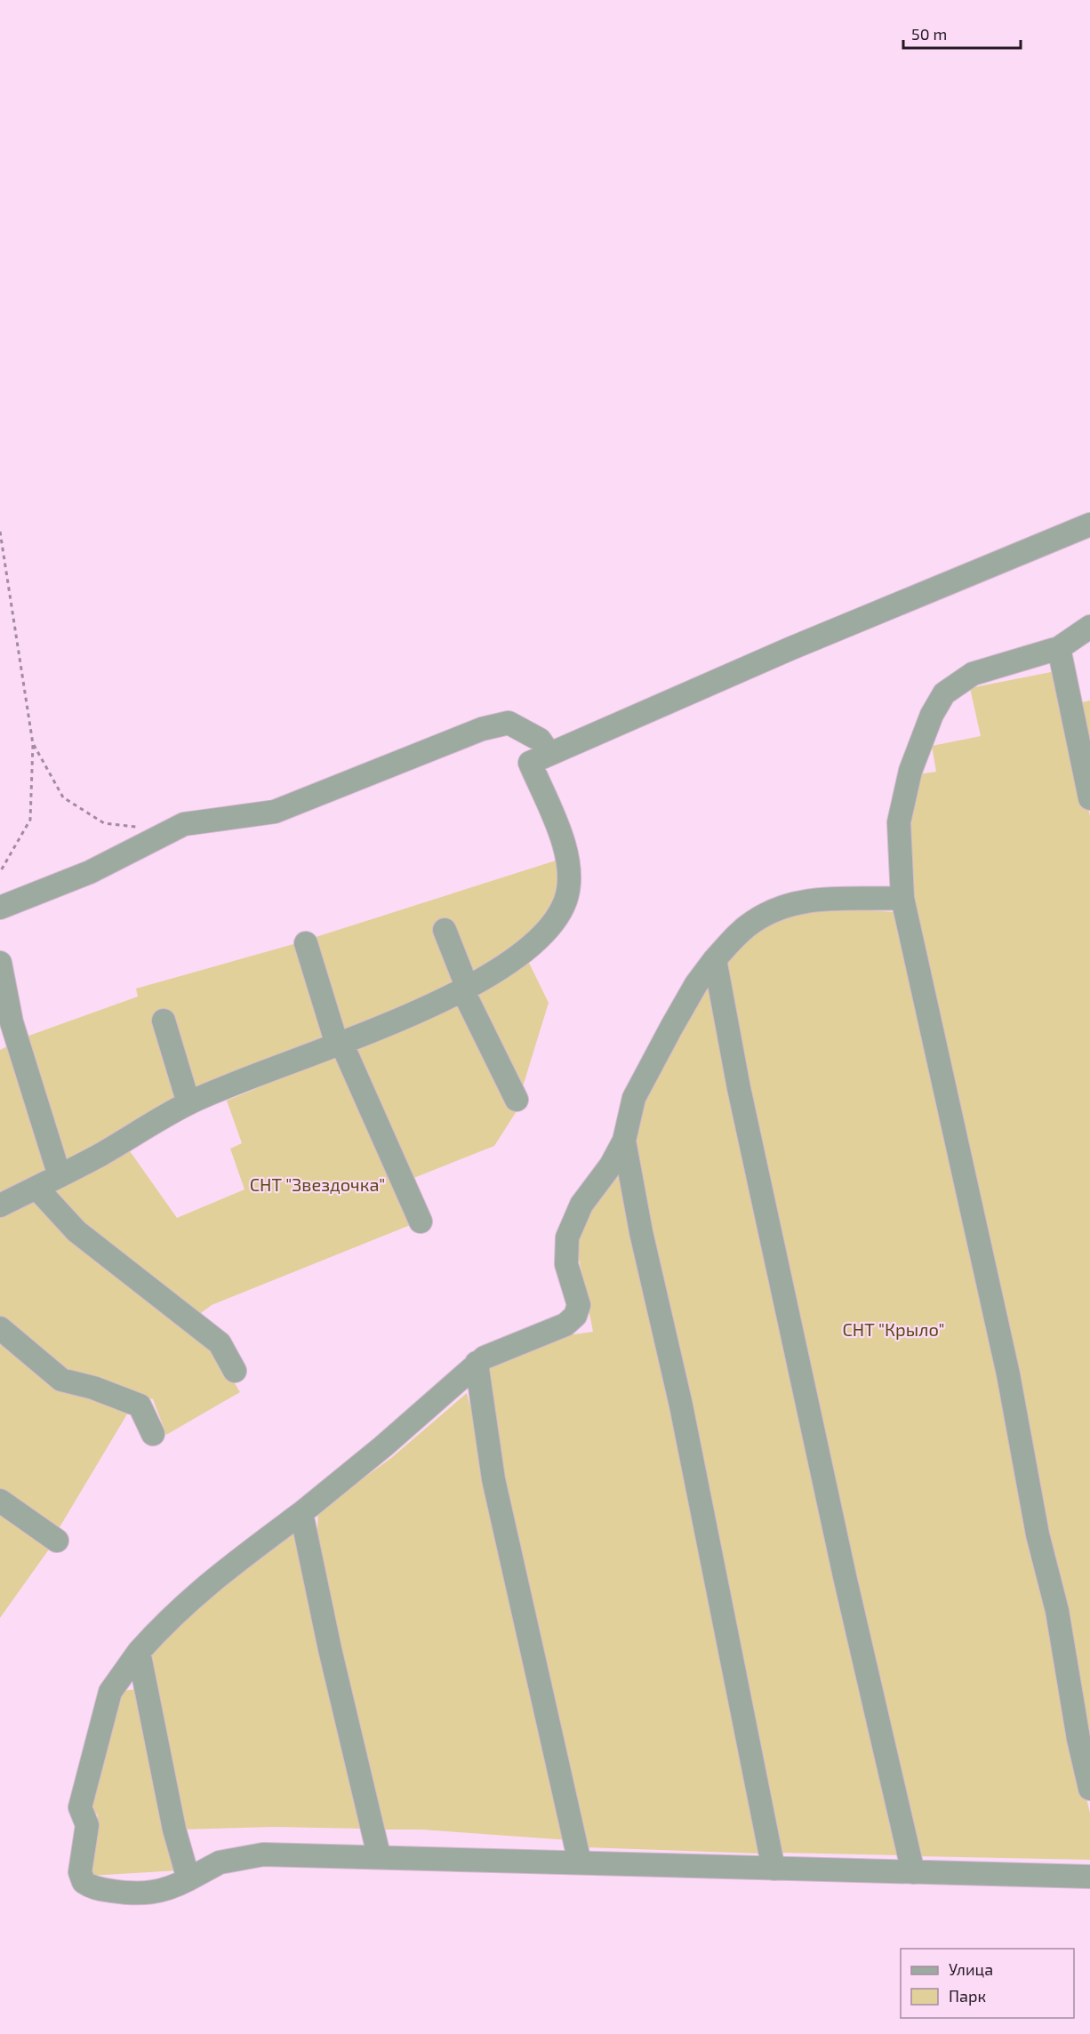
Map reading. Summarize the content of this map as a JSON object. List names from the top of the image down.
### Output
{
  "parks": ["СНТ \"Звездочка\"", "СНТ \"Крыло\""],
  "legend": ["Улица", "Парк"],
  "scale_bar": "50 m"
}
